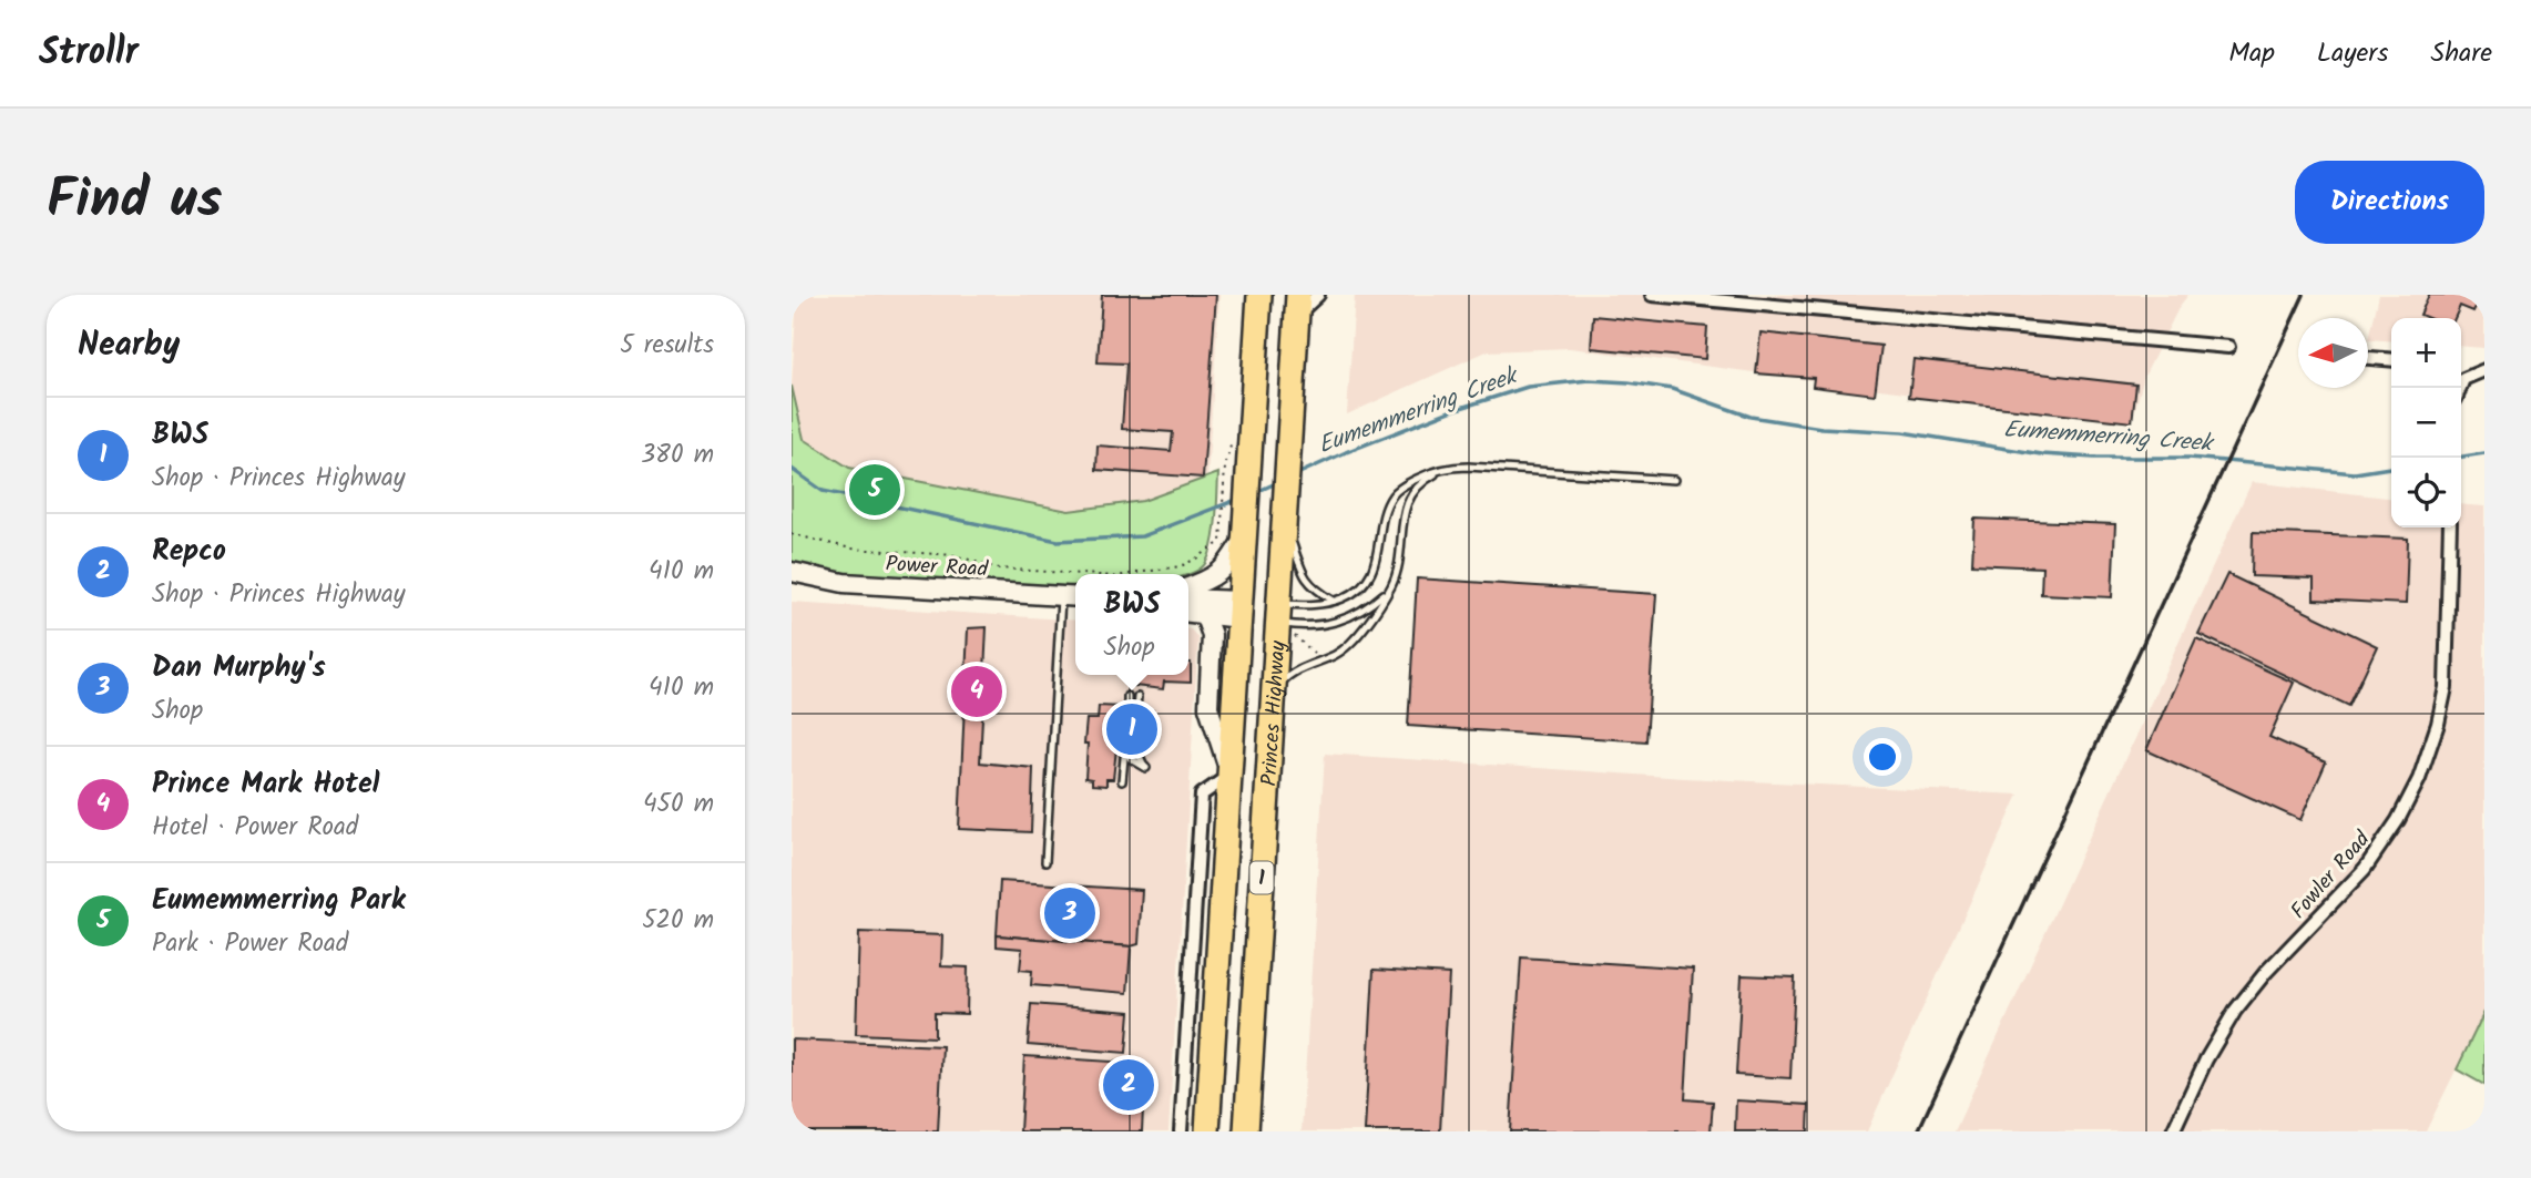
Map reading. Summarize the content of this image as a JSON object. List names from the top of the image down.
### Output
{
  "streets": {
    "highway": ["Princes Highway", "1"],
    "main road": ["Power Road"],
    "street": ["Fowler Road"]
  },
  "water": ["Eumemmerring Creek"],
  "north": "left",
  "page": {
    "header": "Strollr",
    "nav": ["Map", "Layers", "Share"],
    "title": "Find us",
    "buttons": "Directions",
    "heading": ["Nearby", "5 results"],
    "map_buttons": ["+", "−"],
    "list": [
      {
        "mark": "1",
        "name": "BWS",
        "note": "Shop · Princes Highway",
        "value": "380 m"
      },
      {
        "mark": "2",
        "name": "Repco",
        "note": "Shop · Princes Highway",
        "value": "410 m"
      },
      {
        "mark": "3",
        "name": "Dan Murphy's",
        "note": "Shop",
        "value": "410 m"
      },
      {
        "mark": "4",
        "name": "Prince Mark Hotel",
        "note": "Hotel · Power Road",
        "value": "450 m"
      },
      {
        "mark": "5",
        "name": "Eumemmerring Park",
        "note": "Park · Power Road",
        "value": "520 m"
      }
    ],
    "pins": [
      "5",
      "4",
      "1",
      "3",
      "2"
    ],
    "popup": ["BWS", "Shop"]
  }
}
